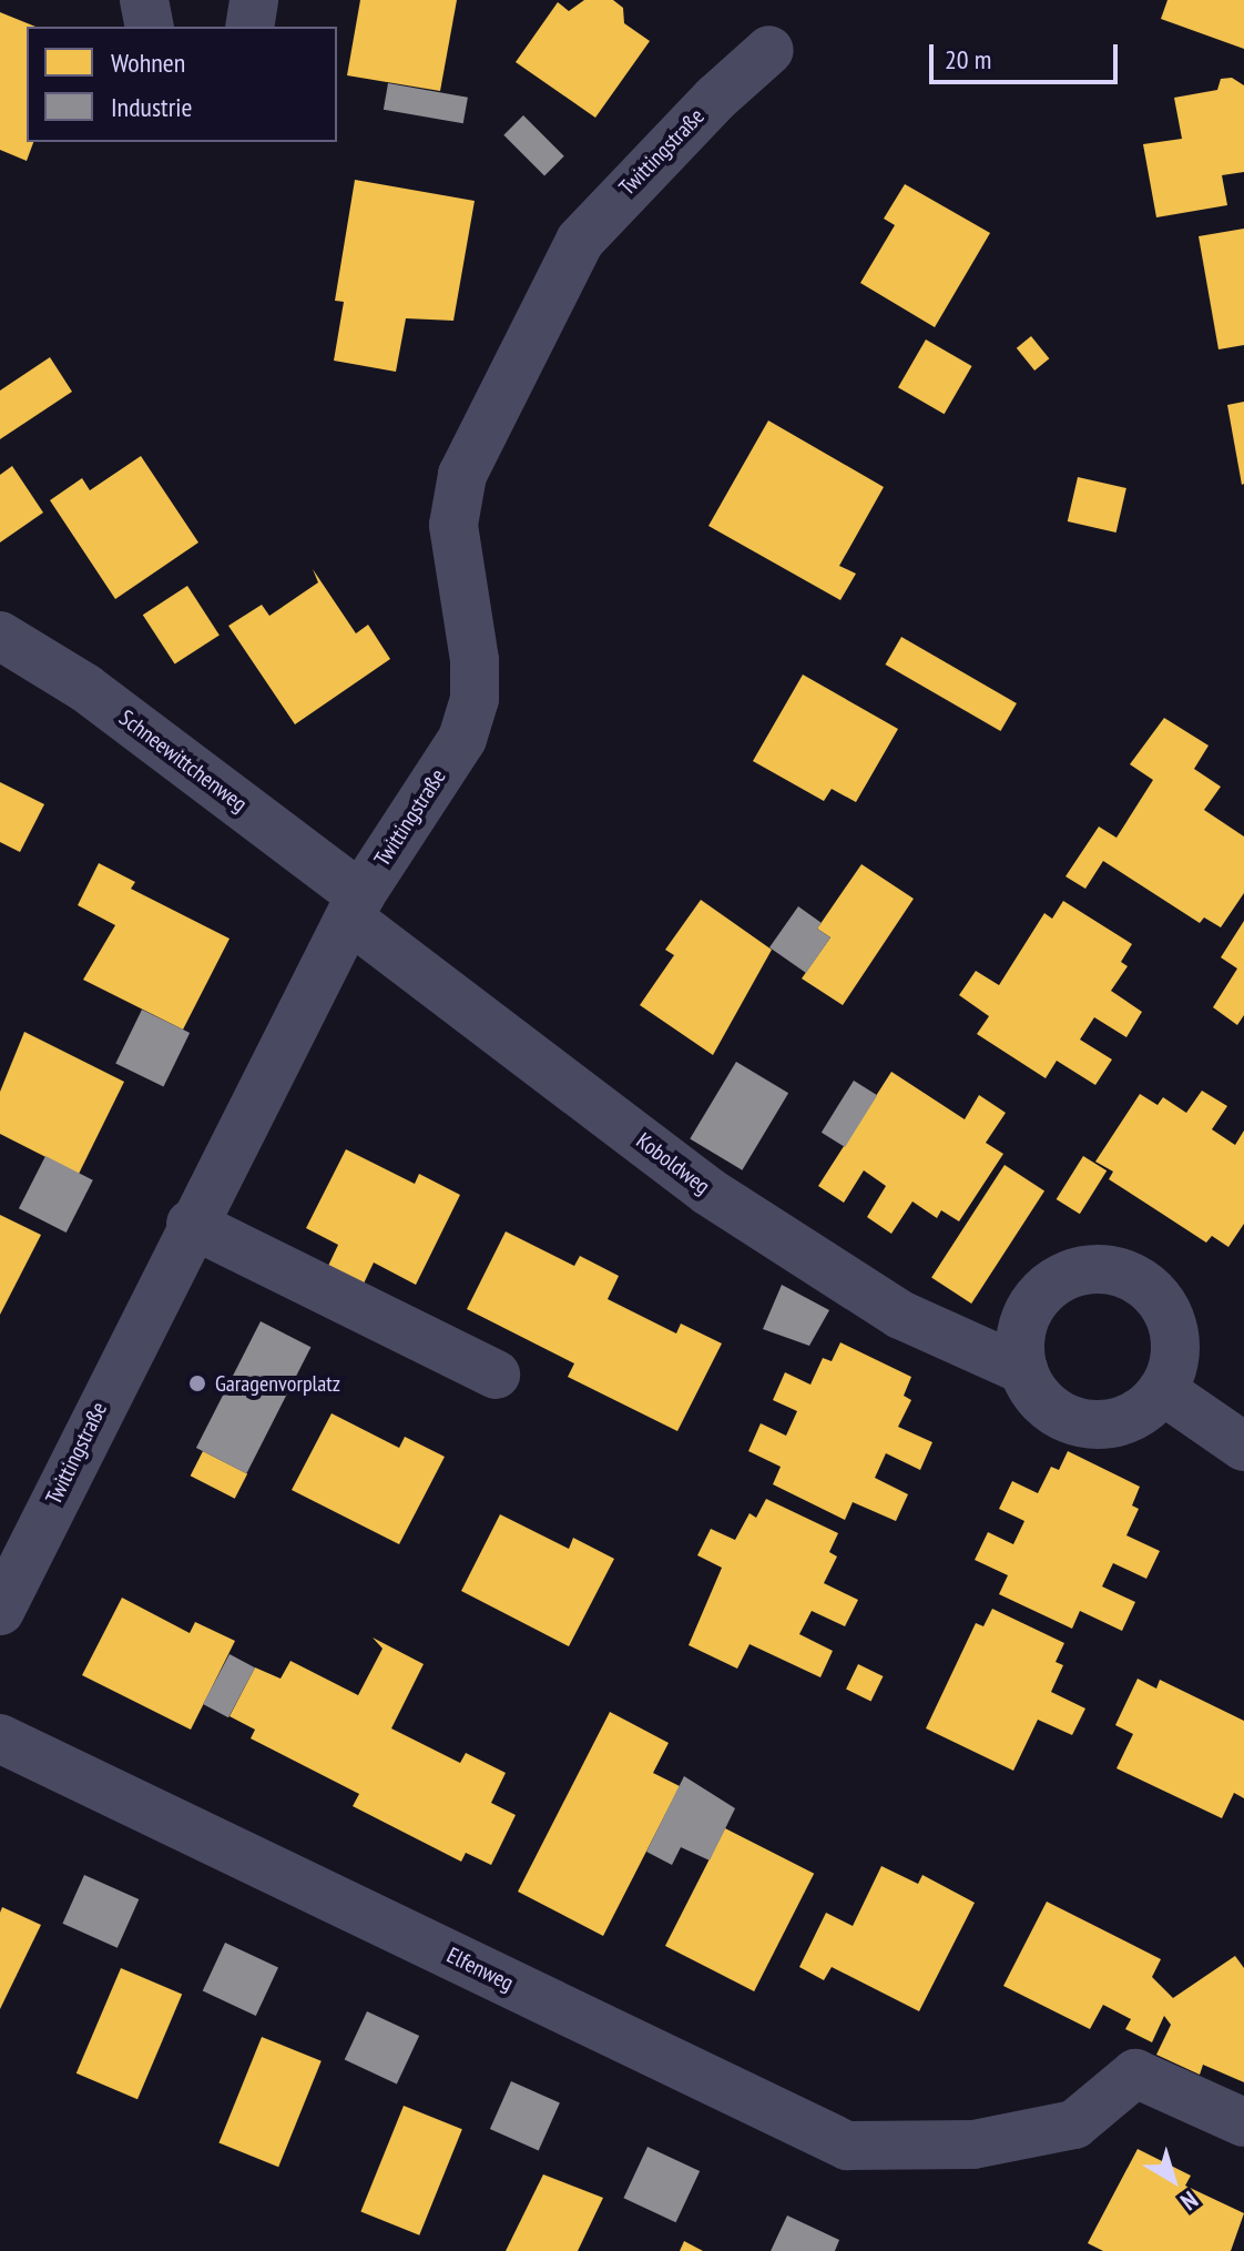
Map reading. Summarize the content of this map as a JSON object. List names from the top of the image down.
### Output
{
  "streets": {
    "street": [
      "Twittingstraße",
      "Schneewittchenweg",
      "Koboldweg",
      "Elfenweg"
    ]
  },
  "crossings": [
    ["Twittingstraße", "Schneewittchenweg"],
    ["Twittingstraße", "Koboldweg"],
    ["Schneewittchenweg", "Koboldweg"]
  ],
  "places": ["Garagenvorplatz"],
  "legend": ["Wohnen", "Industrie"],
  "scale_bar": "20 m",
  "north": "bottom right"
}
